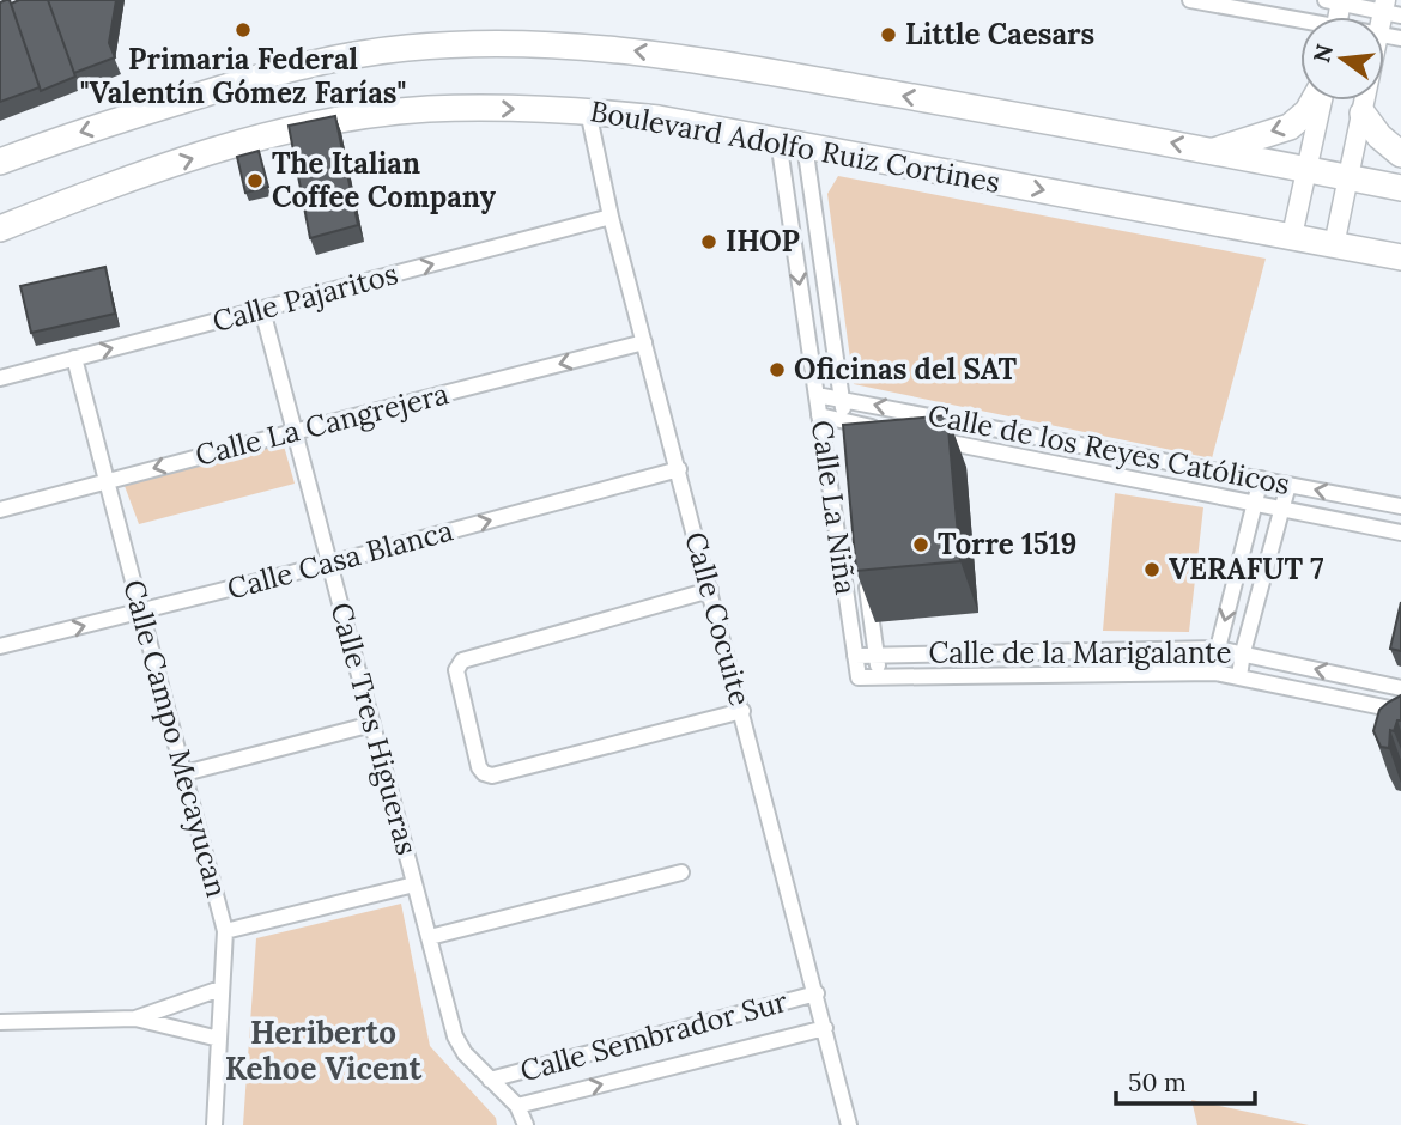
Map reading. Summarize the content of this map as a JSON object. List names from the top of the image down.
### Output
{
  "streets": {
    "main road": ["Boulevard Adolfo Ruiz Cortines"],
    "street": [
      "Calle Pajaritos",
      "Calle La Cangrejera",
      "Calle de los Reyes Católicos",
      "Calle La Niña",
      "Calle Casa Blanca",
      "Calle Cocuite",
      "Calle de la Marigalante",
      "Calle Tres Higueras",
      "Calle Campo Mecayucan",
      "Calle Sembrador Sur"
    ]
  },
  "crossings": [
    ["Boulevard Adolfo Ruiz Cortines", "Calle La Niña"],
    ["Boulevard Adolfo Ruiz Cortines", "Calle Cocuite"],
    ["Calle Pajaritos", "Calle Cocuite"],
    ["Calle Pajaritos", "Calle Tres Higueras"],
    ["Calle Pajaritos", "Calle Campo Mecayucan"],
    ["Calle La Cangrejera", "Calle Cocuite"],
    ["Calle La Cangrejera", "Calle Tres Higueras"],
    ["Calle La Cangrejera", "Calle Campo Mecayucan"],
    ["Calle de los Reyes Católicos", "Calle La Niña"],
    ["Calle La Niña", "Calle de la Marigalante"],
    ["Calle Casa Blanca", "Calle Cocuite"],
    ["Calle Casa Blanca", "Calle Tres Higueras"],
    ["Calle Casa Blanca", "Calle Campo Mecayucan"],
    ["Calle Cocuite", "Calle Sembrador Sur"],
    ["Calle Tres Higueras", "Calle Sembrador Sur"]
  ],
  "one_way": ["Calle Pajaritos", "Calle La Cangrejera", "Calle Casa Blanca"],
  "districts": ["Heriberto Kehoe Vicent"],
  "places": [
    "Primaria Federal \"Valentín Gómez Farías\"",
    "Little Caesars",
    "The Italian Coffee Company",
    "IHOP",
    "Oficinas del SAT",
    "Torre 1519",
    "VERAFUT 7"
  ],
  "scale_bar": "50 m",
  "north": "left"
}
